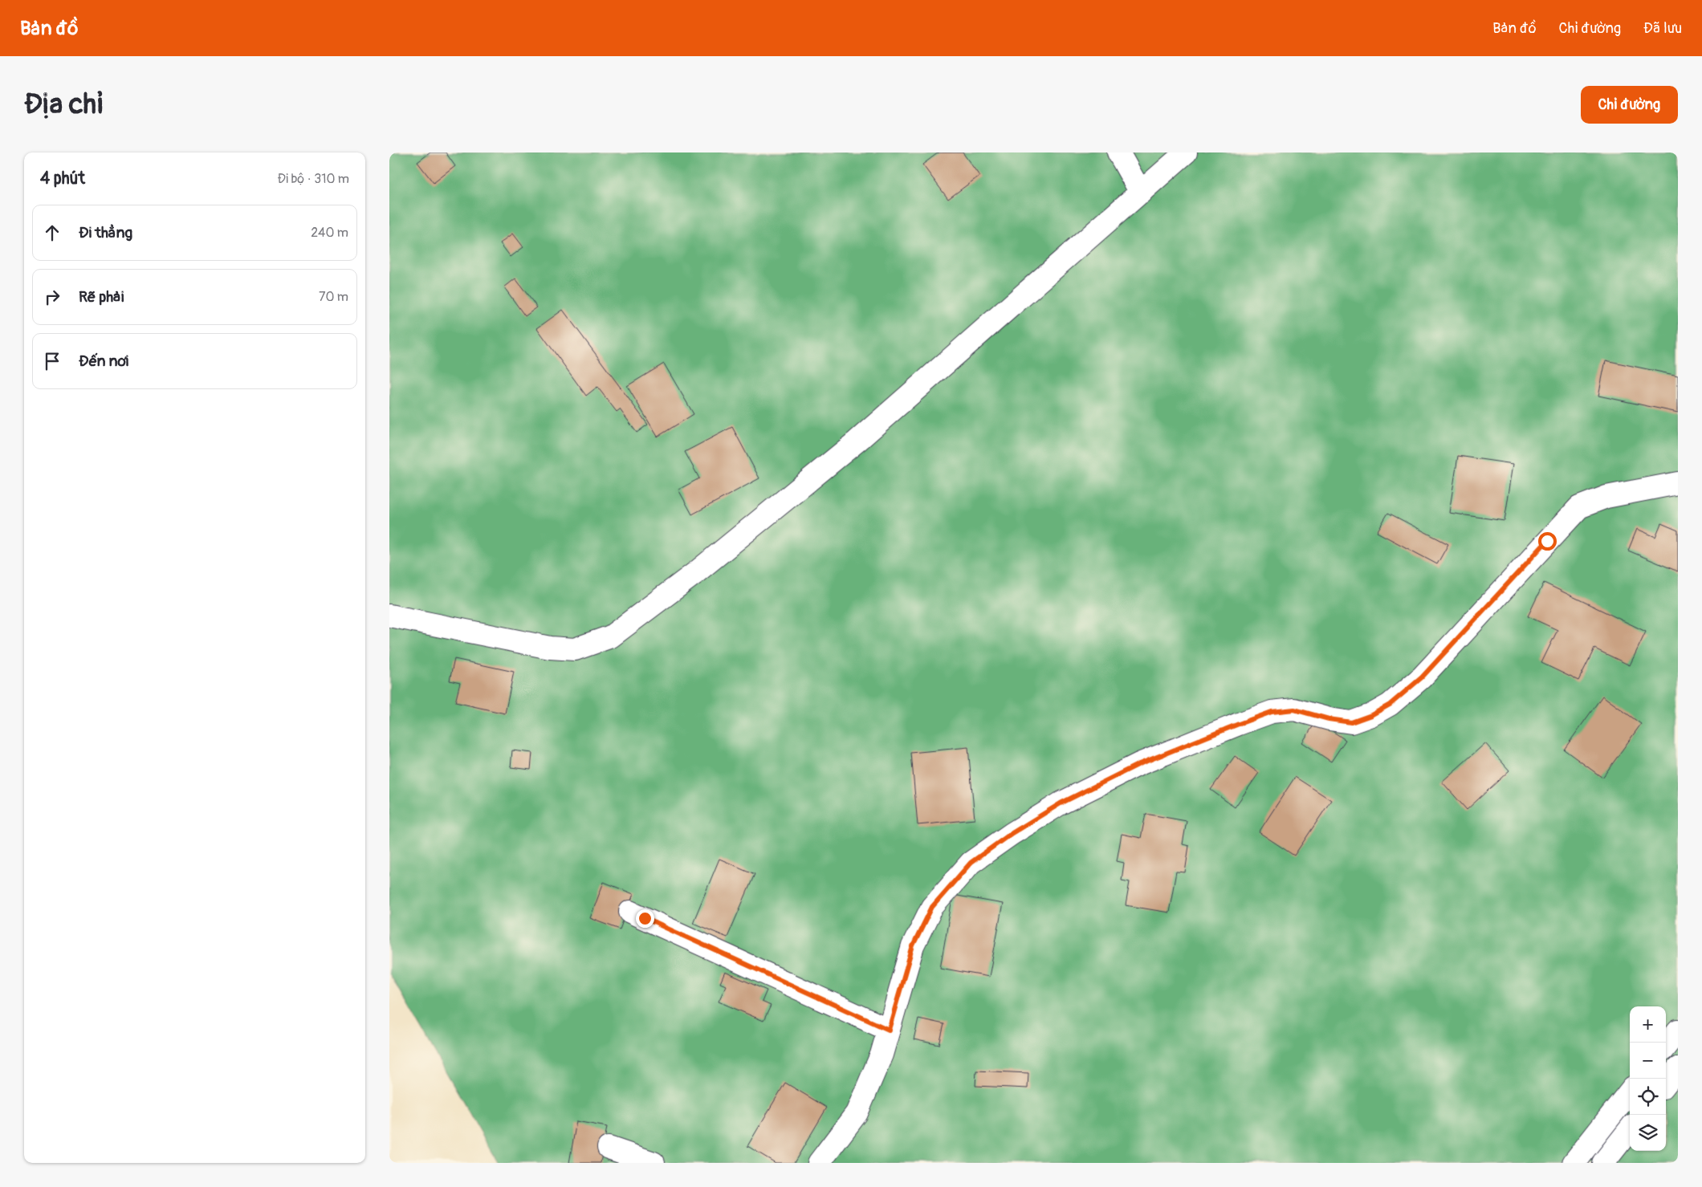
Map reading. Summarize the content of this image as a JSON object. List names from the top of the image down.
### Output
{
  "page": {
    "header": "Bản đồ",
    "nav": ["Bản đồ", "Chỉ đường", "Đã lưu"],
    "buttons": "Chỉ đường",
    "title": "Địa chỉ",
    "heading": ["4 phút", "Đi bộ · 310 m"],
    "list": [
      ["Đi thẳng", "240 m"],
      ["Rẽ phải", "70 m"],
      "Đến nơi"
    ],
    "map_buttons": ["+", "−"]
  }
}
